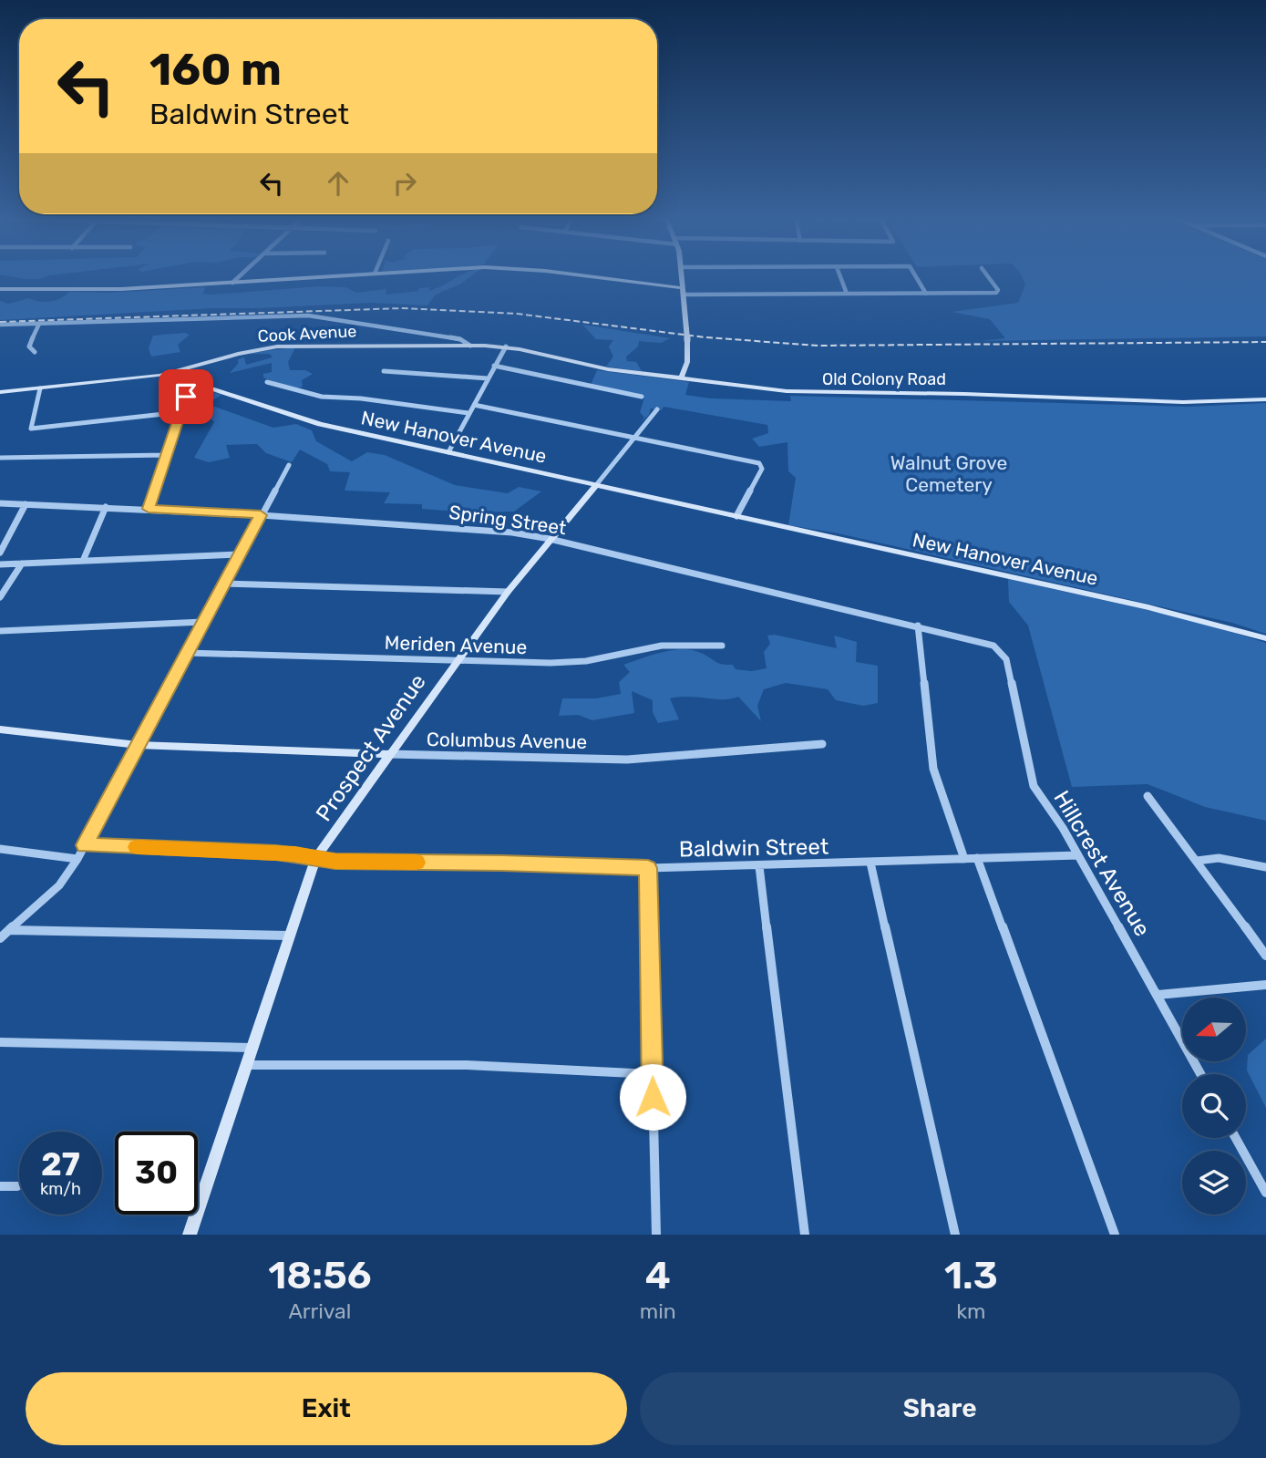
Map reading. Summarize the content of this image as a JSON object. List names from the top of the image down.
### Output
{
  "streets": {
    "main road": [
      "Cook Avenue",
      "Old Colony Road",
      "New Hanover Avenue",
      "Columbus Avenue",
      "Prospect Avenue"
    ],
    "street": [
      "Spring Street",
      "Meriden Avenue",
      "Baldwin Street",
      "Hillcrest Avenue"
    ]
  },
  "crossings": [
    ["Cook Avenue", "Old Colony Road"],
    ["Cook Avenue", "New Hanover Avenue"],
    ["New Hanover Avenue", "Prospect Avenue"],
    ["Spring Street", "Prospect Avenue"],
    ["Spring Street", "Hillcrest Avenue"],
    ["Meriden Avenue", "Prospect Avenue"],
    ["Columbus Avenue", "Prospect Avenue"],
    ["Prospect Avenue", "Baldwin Street"],
    ["Baldwin Street", "Hillcrest Avenue"]
  ],
  "parks": ["Walnut Grove Cemetery"],
  "north": "left",
  "page": {
    "turn": ["160 m", "Baldwin Street"],
    "speed": "27 km/h",
    "limit": "30",
    "eta": [
      "18:56",
      "Arrival",
      "4",
      "min",
      "1.3",
      "km"
    ],
    "buttons": ["Exit", "Share"]
  }
}
